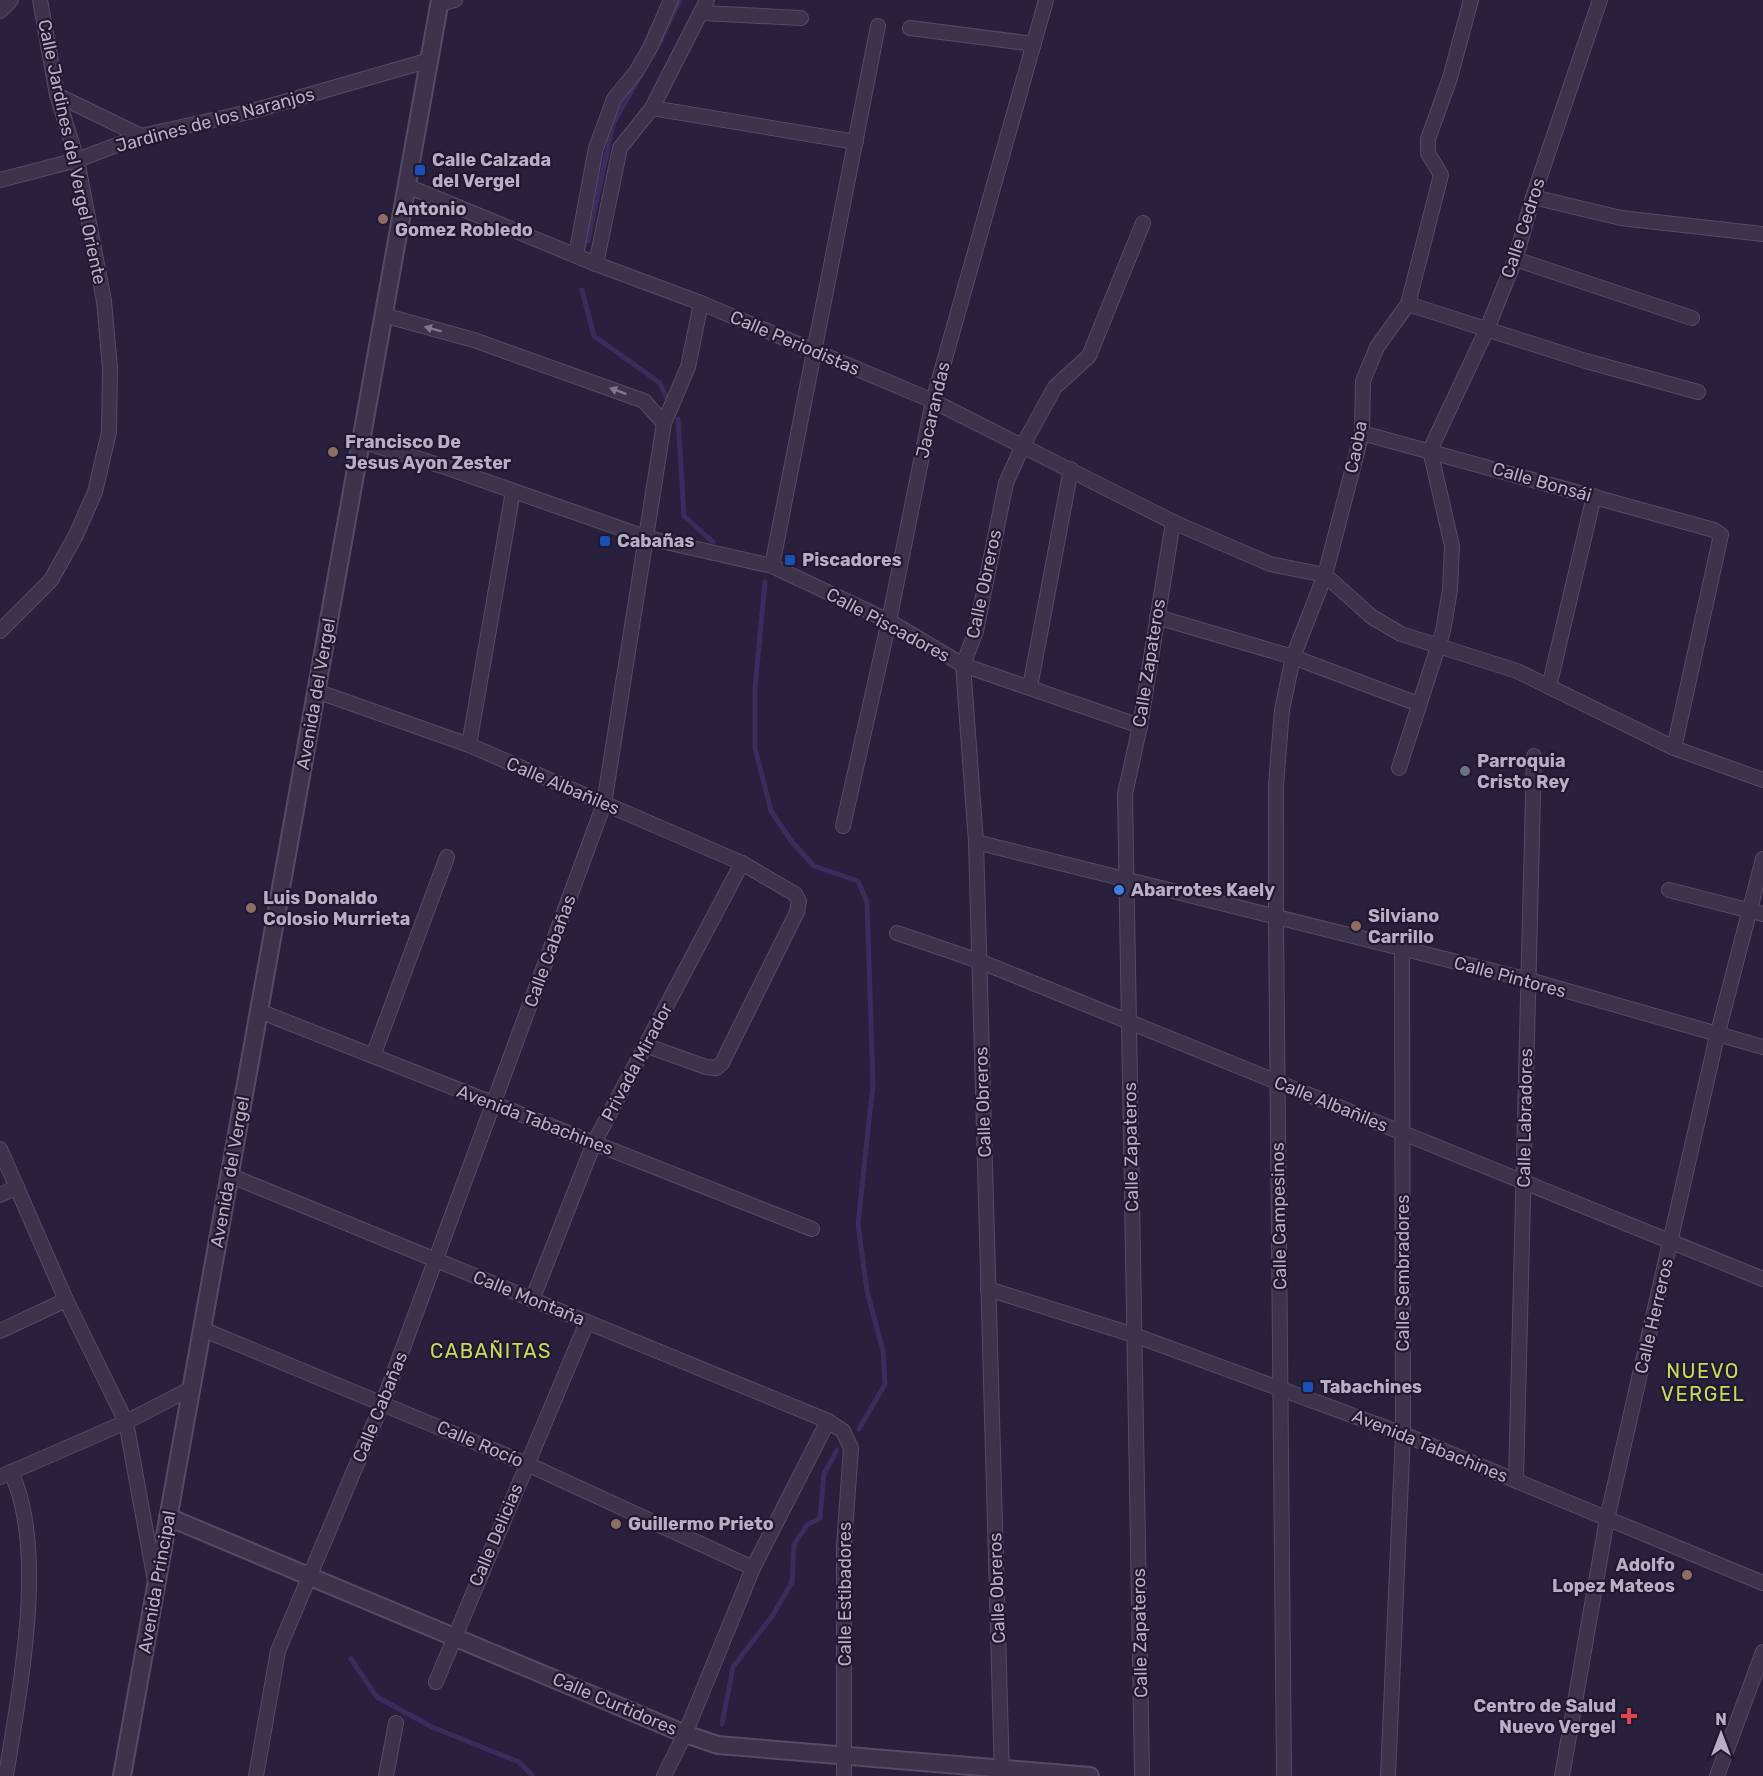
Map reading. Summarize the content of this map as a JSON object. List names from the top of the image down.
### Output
{
  "streets": {
    "street": [
      "Jardines de los Naranjos",
      "Calle Jardines del Vergel Oriente",
      "Calle Cedros",
      "Calle Periodistas",
      "Jacarandas",
      "Caoba",
      "Calle Bonsái",
      "Calle Obreros",
      "Calle Piscadores",
      "Calle Zapateros",
      "Avenida del Vergel",
      "Calle Albañiles",
      "Calle Cabañas",
      "Calle Pintores",
      "Privada Mirador",
      "Calle Labradores",
      "Avenida Tabachines",
      "Calle Campesinos",
      "Calle Sembradores",
      "Calle Montaña",
      "Calle Herreros",
      "Calle Rocío",
      "Calle Delicias",
      "Avenida Principal",
      "Calle Estibadores",
      "Calle Curtidores"
    ]
  },
  "crossings": [
    ["Jardines de los Naranjos", "Calle Jardines del Vergel Oriente"],
    ["Jardines de los Naranjos", "Avenida del Vergel"],
    ["Calle Cedros", "Calle Bonsái"],
    ["Calle Periodistas", "Jacarandas"],
    ["Calle Periodistas", "Caoba"],
    ["Calle Periodistas", "Calle Obreros"],
    ["Calle Periodistas", "Calle Zapateros"],
    ["Calle Periodistas", "Avenida del Vergel"],
    ["Calle Periodistas", "Calle Cabañas"],
    ["Jacarandas", "Calle Piscadores"],
    ["Caoba", "Calle Bonsái"],
    ["Caoba", "Calle Campesinos"],
    ["Calle Obreros", "Calle Piscadores"],
    ["Calle Obreros", "Calle Albañiles"],
    ["Calle Obreros", "Calle Pintores"],
    ["Calle Obreros", "Avenida Tabachines"],
    ["Calle Obreros", "Calle Curtidores"],
    ["Calle Piscadores", "Calle Zapateros"],
    ["Calle Piscadores", "Avenida del Vergel"],
    ["Calle Piscadores", "Calle Cabañas"],
    ["Calle Zapateros", "Calle Albañiles"],
    ["Calle Zapateros", "Calle Pintores"],
    ["Calle Zapateros", "Avenida Tabachines"],
    ["Avenida del Vergel", "Calle Albañiles"],
    ["Avenida del Vergel", "Avenida Tabachines"],
    ["Avenida del Vergel", "Calle Montaña"],
    ["Avenida del Vergel", "Calle Rocío"],
    ["Avenida del Vergel", "Avenida Principal"],
    ["Calle Albañiles", "Calle Cabañas"],
    ["Calle Albañiles", "Privada Mirador"],
    ["Calle Albañiles", "Calle Labradores"],
    ["Calle Albañiles", "Calle Campesinos"],
    ["Calle Albañiles", "Calle Sembradores"],
    ["Calle Albañiles", "Calle Herreros"],
    ["Calle Cabañas", "Avenida Tabachines"],
    ["Calle Cabañas", "Calle Montaña"],
    ["Calle Cabañas", "Calle Rocío"],
    ["Calle Cabañas", "Calle Curtidores"],
    ["Calle Pintores", "Calle Labradores"],
    ["Calle Pintores", "Calle Campesinos"],
    ["Calle Pintores", "Calle Sembradores"],
    ["Calle Pintores", "Calle Herreros"],
    ["Privada Mirador", "Avenida Tabachines"],
    ["Privada Mirador", "Calle Montaña"],
    ["Calle Labradores", "Avenida Tabachines"],
    ["Avenida Tabachines", "Calle Campesinos"],
    ["Avenida Tabachines", "Calle Sembradores"],
    ["Avenida Tabachines", "Calle Herreros"],
    ["Calle Montaña", "Calle Delicias"],
    ["Calle Montaña", "Calle Estibadores"],
    ["Calle Rocío", "Calle Delicias"],
    ["Calle Delicias", "Calle Curtidores"],
    ["Avenida Principal", "Calle Curtidores"],
    ["Calle Estibadores", "Calle Curtidores"]
  ],
  "districts": ["CABAÑITAS", "NUEVO VERGEL"],
  "places": {
    "transit": [
      "Calle Calzada del Vergel",
      "Cabañas",
      "Piscadores",
      "Tabachines"
    ],
    "other": [
      "Antonio Gomez Robledo",
      "Francisco De Jesus Ayon Zester",
      "Parroquia Cristo Rey",
      "Abarrotes Kaely",
      "Luis Donaldo Colosio Murrieta",
      "Silviano Carrillo",
      "Guillermo Prieto",
      "Adolfo Lopez Mateos"
    ],
    "health": ["Centro de Salud Nuevo Vergel"]
  },
  "north": "top"
}
